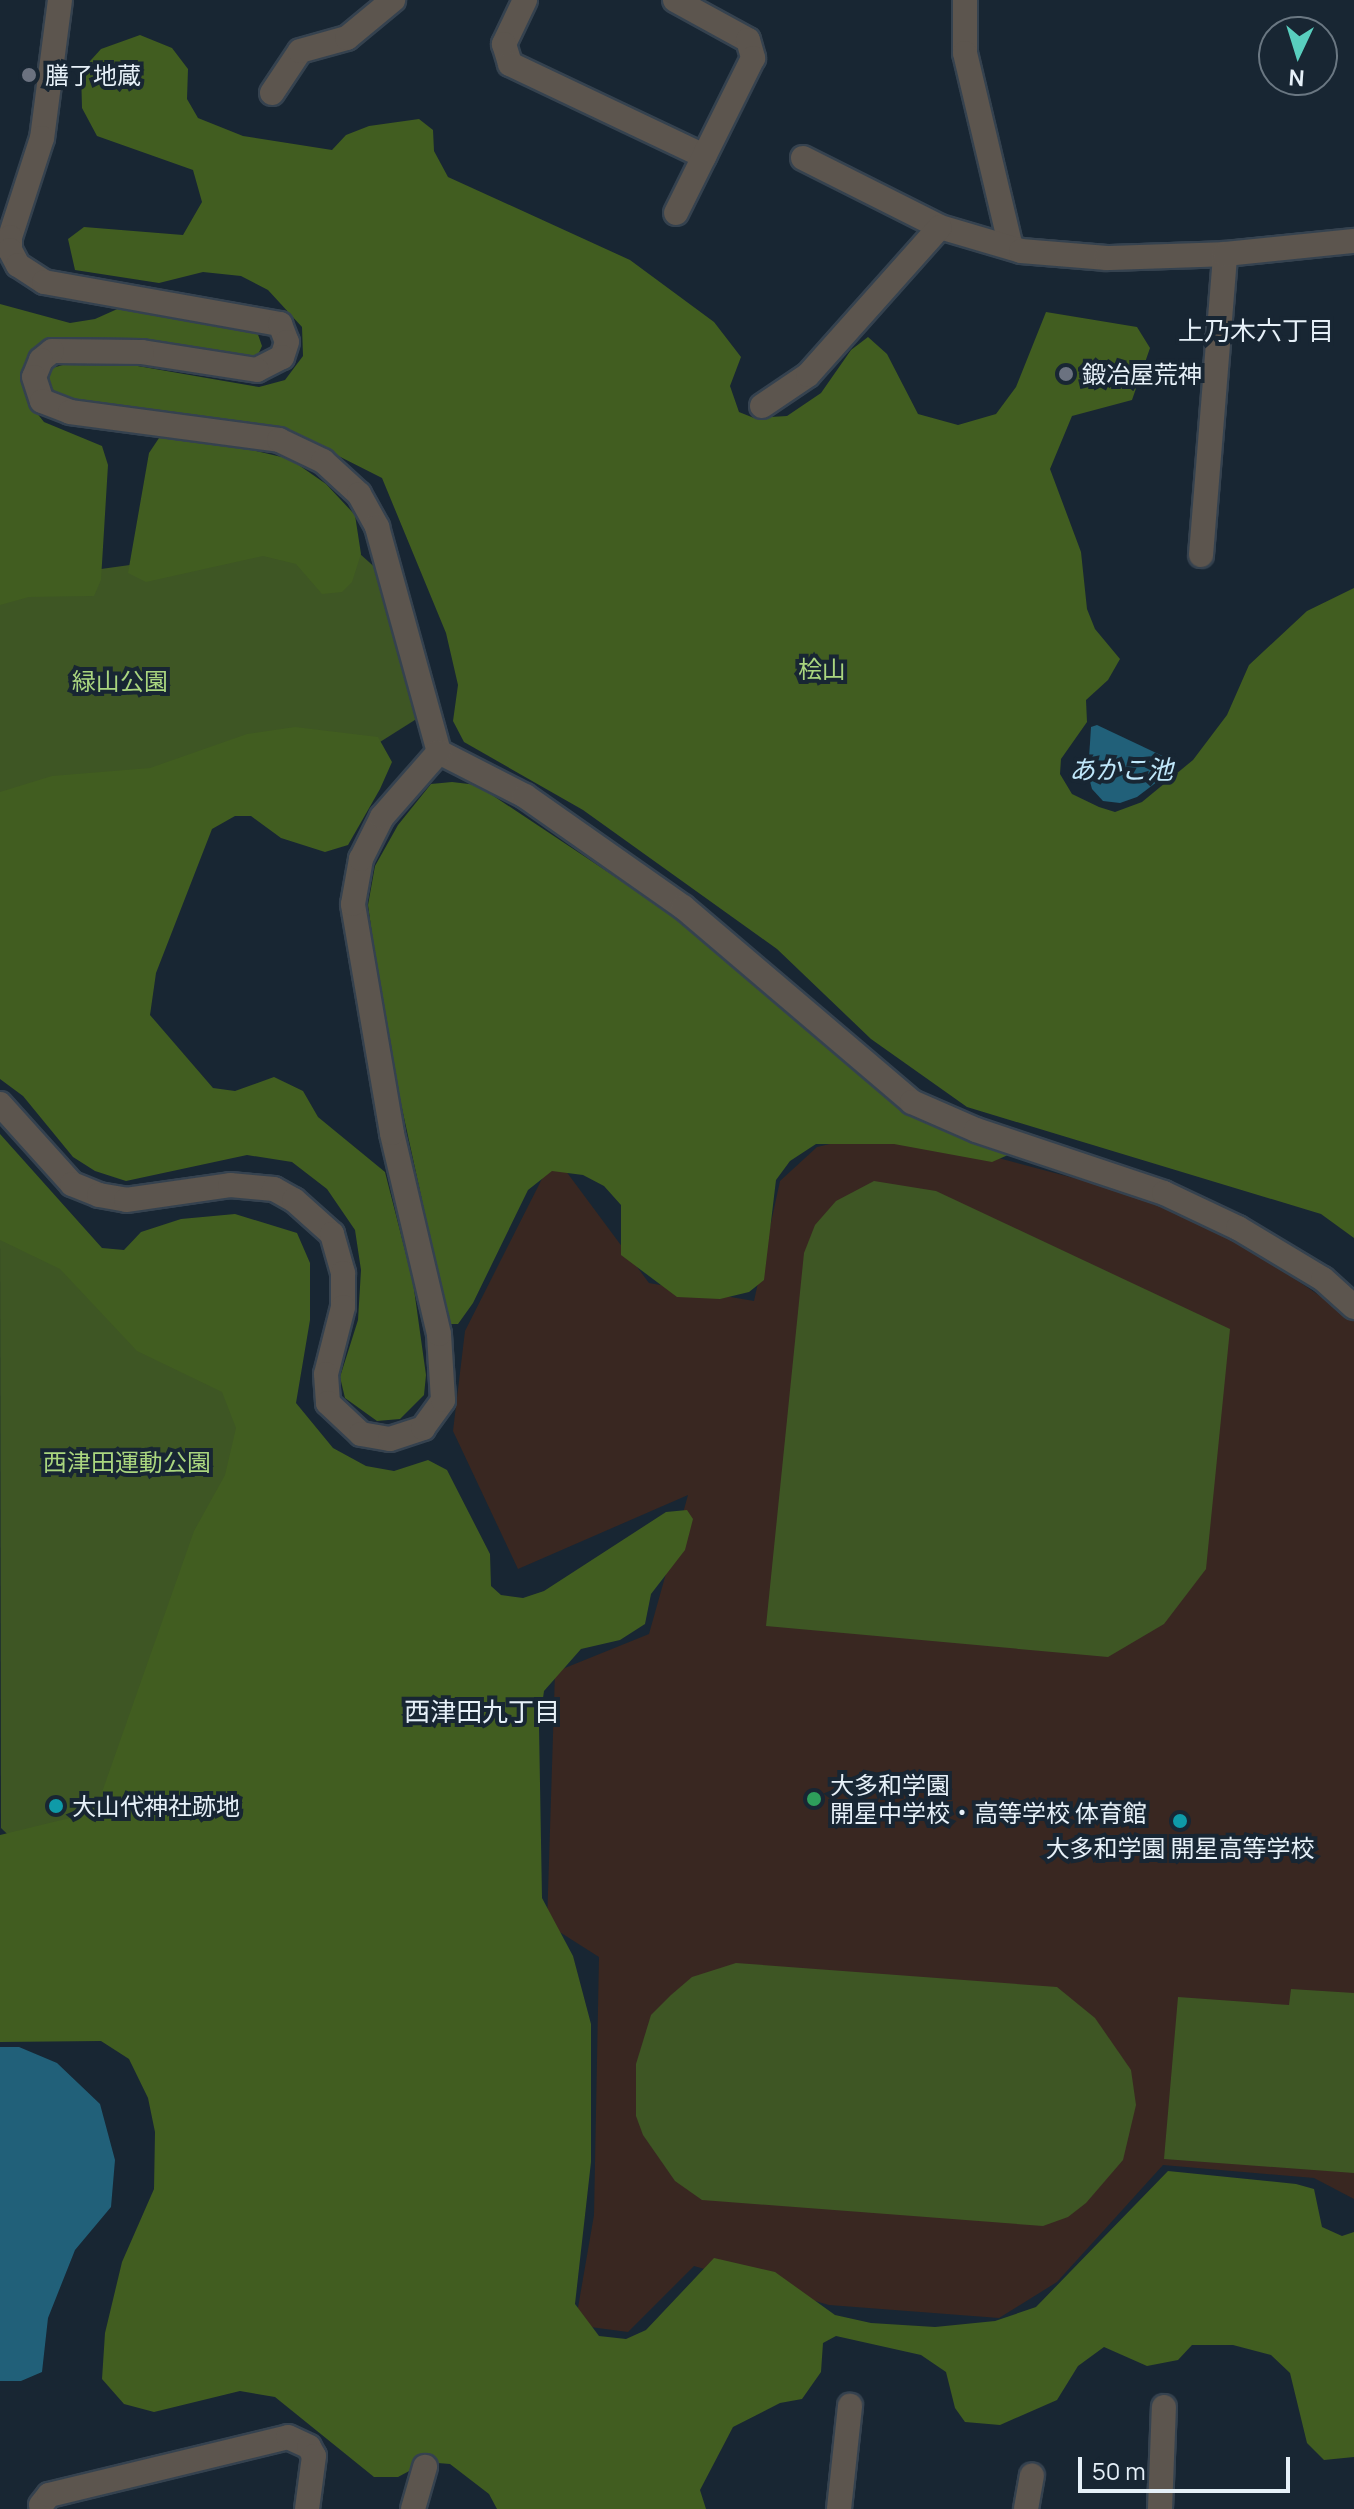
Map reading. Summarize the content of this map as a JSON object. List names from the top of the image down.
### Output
{
  "districts": ["上乃木六丁目", "西津田九丁目"],
  "water": ["あかこ池"],
  "parks": ["桧山", "緑山公園", "西津田運動公園"],
  "places": [
    "膳了地蔵",
    "鍛冶屋荒神",
    "大多和学園 開星中学校・高等学校 体育館",
    "大山代神社跡地",
    "大多和学園 開星高等学校"
  ],
  "scale_bar": "50 m",
  "north": "bottom"
}
